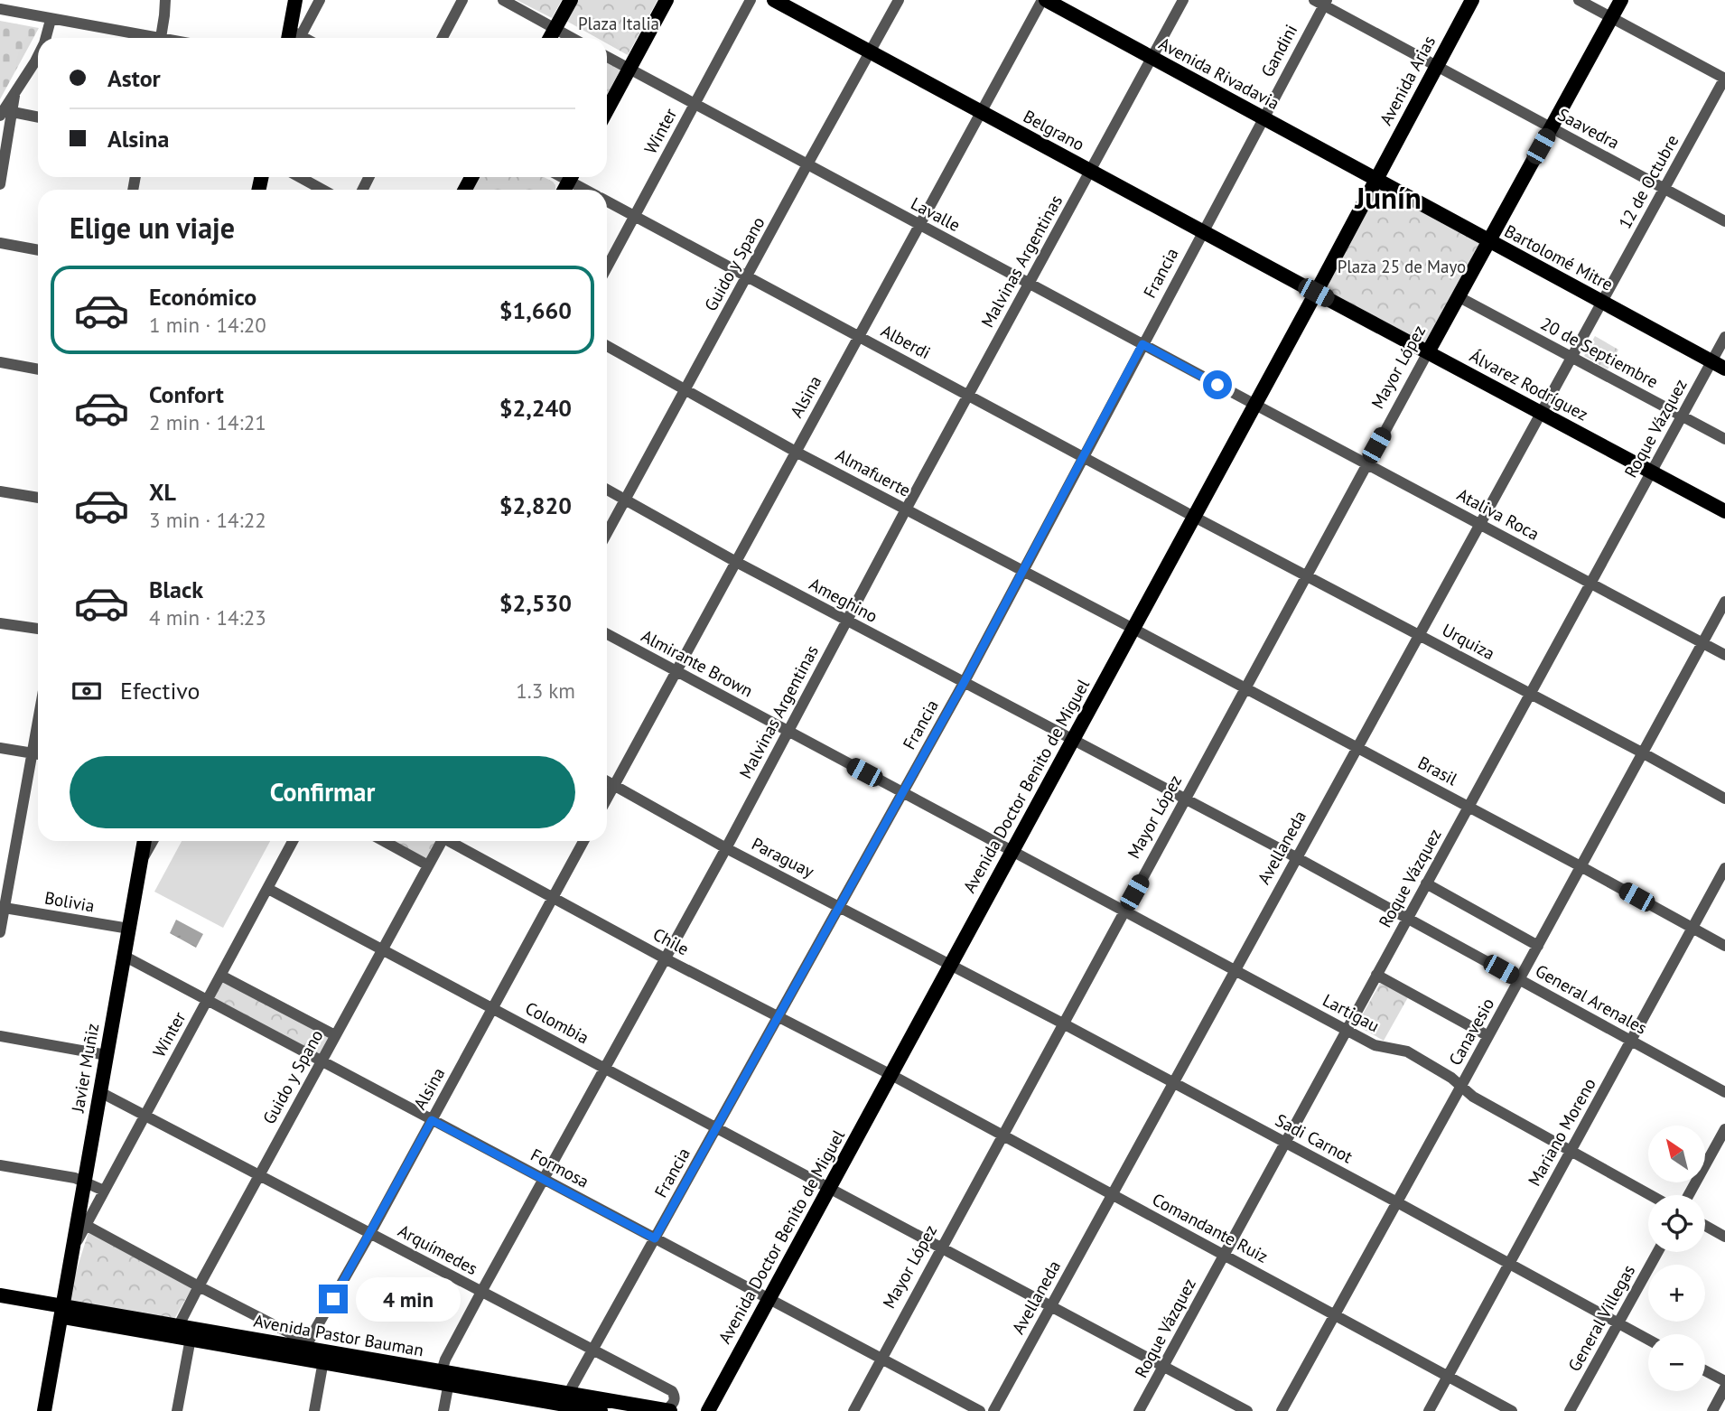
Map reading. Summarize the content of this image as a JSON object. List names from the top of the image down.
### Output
{
  "streets": {
    "main road": [
      "Avenida Rivadavia",
      "Avenida Arias",
      "Belgrano",
      "Bartolomé Mitre",
      "Mayor López",
      "Álvarez Rodríguez",
      "Avenida Doctor Benito de Miguel",
      "Javier Muñiz",
      "Avenida Pastor Bauman"
    ],
    "street": [
      "Gandini",
      "Saavedra",
      "Winter",
      "12 de Octubre",
      "Lavalle",
      "Malvinas Argentinas",
      "Guido y Spano",
      "Francia",
      "Alberdi",
      "20 de Septiembre",
      "Alsina",
      "Roque Vázquez",
      "Almafuerte",
      "Ataliva Roca",
      "Ameghino",
      "Urquiza",
      "Almirante Brown",
      "Brasil",
      "Avellaneda",
      "Paraguay",
      "Bolivia",
      "Chile",
      "General Arenales",
      "Lartigau",
      "Colombia",
      "Canavesio",
      "Mariano Moreno",
      "Sadi Carnot",
      "Formosa",
      "Comandante Ruiz",
      "Arquímedes",
      "General Villegas"
    ]
  },
  "crossings": [
    ["Gandini", "Avenida Rivadavia"],
    ["Gandini", "Saavedra"],
    ["Gandini", "Francia"],
    ["Avenida Rivadavia", "Avenida Arias"],
    ["Avenida Rivadavia", "Bartolomé Mitre"],
    ["Avenida Rivadavia", "Malvinas Argentinas"],
    ["Avenida Rivadavia", "Francia"],
    ["Avenida Rivadavia", "Alsina"],
    ["Avenida Rivadavia", "Avenida Doctor Benito de Miguel"],
    ["Avenida Arias", "Saavedra"],
    ["Avenida Arias", "Bartolomé Mitre"],
    ["Avenida Arias", "Avenida Doctor Benito de Miguel"],
    ["Saavedra", "12 de Octubre"],
    ["Saavedra", "Mayor López"],
    ["Belgrano", "Malvinas Argentinas"],
    ["Belgrano", "Guido y Spano"],
    ["Belgrano", "Francia"],
    ["Belgrano", "Álvarez Rodríguez"],
    ["Belgrano", "Alsina"],
    ["Belgrano", "Avenida Doctor Benito de Miguel"],
    ["Winter", "Lavalle"],
    ["Winter", "Alberdi"],
    ["Winter", "Colombia"],
    ["Winter", "Javier Muñiz"],
    ["Winter", "Formosa"],
    ["Winter", "Arquímedes"],
    ["12 de Octubre", "Bartolomé Mitre"],
    ["12 de Octubre", "Avellaneda"],
    ["Lavalle", "Malvinas Argentinas"],
    ["Lavalle", "Guido y Spano"],
    ["Lavalle", "Francia"],
    ["Lavalle", "Alsina"],
    ["Lavalle", "Ataliva Roca"],
    ["Lavalle", "Avenida Doctor Benito de Miguel"],
    ["Bartolomé Mitre", "Mayor López"],
    ["Bartolomé Mitre", "Roque Vázquez"],
    ["Bartolomé Mitre", "Avenida Doctor Benito de Miguel"],
    ["Bartolomé Mitre", "Avellaneda"],
    ["Malvinas Argentinas", "Alberdi"],
    ["Malvinas Argentinas", "Almafuerte"],
    ["Malvinas Argentinas", "Ameghino"],
    ["Malvinas Argentinas", "Almirante Brown"],
    ["Malvinas Argentinas", "Paraguay"],
    ["Malvinas Argentinas", "Chile"],
    ["Malvinas Argentinas", "Colombia"],
    ["Malvinas Argentinas", "Formosa"],
    ["Malvinas Argentinas", "Arquímedes"],
    ["Malvinas Argentinas", "Avenida Pastor Bauman"],
    ["Guido y Spano", "Alberdi"],
    ["Guido y Spano", "Almafuerte"],
    ["Guido y Spano", "Ameghino"],
    ["Guido y Spano", "Colombia"],
    ["Guido y Spano", "Formosa"],
    ["Guido y Spano", "Arquímedes"],
    ["Guido y Spano", "Avenida Pastor Bauman"],
    ["Francia", "Alberdi"],
    ["Francia", "Almafuerte"],
    ["Francia", "Ameghino"],
    ["Francia", "Almirante Brown"],
    ["Francia", "Paraguay"],
    ["Francia", "Chile"],
    ["Francia", "Colombia"],
    ["Francia", "Formosa"],
    ["Francia", "Arquímedes"],
    ["Francia", "Avenida Pastor Bauman"],
    ["Alberdi", "Alsina"],
    ["Alberdi", "Urquiza"],
    ["Alberdi", "Avenida Doctor Benito de Miguel"],
    ["20 de Septiembre", "Mayor López"],
    ["20 de Septiembre", "Roque Vázquez"],
    ["20 de Septiembre", "Avellaneda"],
    ["Mayor López", "Álvarez Rodríguez"],
    ["Mayor López", "Ataliva Roca"],
    ["Mayor López", "Urquiza"],
    ["Mayor López", "Brasil"],
    ["Mayor López", "General Arenales"],
    ["Mayor López", "Lartigau"],
    ["Mayor López", "Colombia"],
    ["Mayor López", "Sadi Carnot"],
    ["Mayor López", "Formosa"],
    ["Mayor López", "Comandante Ruiz"],
    ["Álvarez Rodríguez", "Roque Vázquez"],
    ["Álvarez Rodríguez", "Avenida Doctor Benito de Miguel"],
    ["Álvarez Rodríguez", "Avellaneda"],
    ["Alsina", "Almafuerte"],
    ["Alsina", "Ameghino"],
    ["Alsina", "Almirante Brown"],
    ["Alsina", "Paraguay"],
    ["Alsina", "Chile"],
    ["Alsina", "Colombia"],
    ["Alsina", "Formosa"],
    ["Alsina", "Arquímedes"],
    ["Alsina", "Avenida Pastor Bauman"],
    ["Roque Vázquez", "Ataliva Roca"],
    ["Roque Vázquez", "Urquiza"],
    ["Roque Vázquez", "Brasil"],
    ["Roque Vázquez", "General Arenales"],
    ["Roque Vázquez", "Lartigau"],
    ["Roque Vázquez", "Colombia"],
    ["Roque Vázquez", "Sadi Carnot"],
    ["Roque Vázquez", "Comandante Ruiz"],
    ["Almafuerte", "Brasil"],
    ["Almafuerte", "Avenida Doctor Benito de Miguel"],
    ["Ataliva Roca", "Avenida Doctor Benito de Miguel"],
    ["Ataliva Roca", "Avellaneda"],
    ["Ataliva Roca", "Canavesio"],
    ["Ameghino", "Avenida Doctor Benito de Miguel"],
    ["Ameghino", "General Arenales"],
    ["Urquiza", "Avenida Doctor Benito de Miguel"],
    ["Urquiza", "Avellaneda"],
    ["Urquiza", "Canavesio"],
    ["Almirante Brown", "Avenida Doctor Benito de Miguel"],
    ["Almirante Brown", "Lartigau"],
    ["Brasil", "Avenida Doctor Benito de Miguel"],
    ["Brasil", "Avellaneda"],
    ["Brasil", "Canavesio"],
    ["Brasil", "Mariano Moreno"],
    ["Avenida Doctor Benito de Miguel", "Paraguay"],
    ["Avenida Doctor Benito de Miguel", "Chile"],
    ["Avenida Doctor Benito de Miguel", "General Arenales"],
    ["Avenida Doctor Benito de Miguel", "Lartigau"],
    ["Avenida Doctor Benito de Miguel", "Colombia"],
    ["Avenida Doctor Benito de Miguel", "Sadi Carnot"],
    ["Avenida Doctor Benito de Miguel", "Formosa"],
    ["Avenida Doctor Benito de Miguel", "Comandante Ruiz"],
    ["Avellaneda", "General Arenales"],
    ["Avellaneda", "Lartigau"],
    ["Avellaneda", "Colombia"],
    ["Avellaneda", "Sadi Carnot"],
    ["Avellaneda", "Comandante Ruiz"],
    ["Paraguay", "Sadi Carnot"],
    ["Bolivia", "Javier Muñiz"],
    ["Chile", "Comandante Ruiz"],
    ["General Arenales", "Canavesio"],
    ["General Arenales", "Mariano Moreno"],
    ["Lartigau", "Canavesio"],
    ["Lartigau", "Mariano Moreno"],
    ["Canavesio", "Sadi Carnot"],
    ["Canavesio", "Comandante Ruiz"],
    ["Javier Muñiz", "Formosa"],
    ["Javier Muñiz", "Arquímedes"],
    ["Javier Muñiz", "Avenida Pastor Bauman"],
    ["Mariano Moreno", "Sadi Carnot"],
    ["Mariano Moreno", "Comandante Ruiz"],
    ["Sadi Carnot", "General Villegas"],
    ["Arquímedes", "Avenida Pastor Bauman"]
  ],
  "districts": ["Junín"],
  "parks": ["Plaza Italia", "Plaza 25 de Mayo"],
  "north": "top left",
  "page": {
    "banner": ["Astor", "Alsina"],
    "heading": "Elige un viaje",
    "list": [
      {
        "name": "Económico",
        "note": "1 min · 14:20",
        "value": "$1,660"
      },
      {
        "name": "Confort",
        "note": "2 min · 14:21",
        "value": "$2,240"
      },
      {
        "name": "XL",
        "note": "3 min · 14:22",
        "value": "$2,820"
      },
      {
        "name": "Black",
        "note": "4 min · 14:23",
        "value": "$2,530"
      }
    ],
    "pay": ["Efectivo", "1.3 km"],
    "buttons": "Confirmar",
    "map_buttons": ["+", "−"],
    "bubble": "4 min"
  }
}
